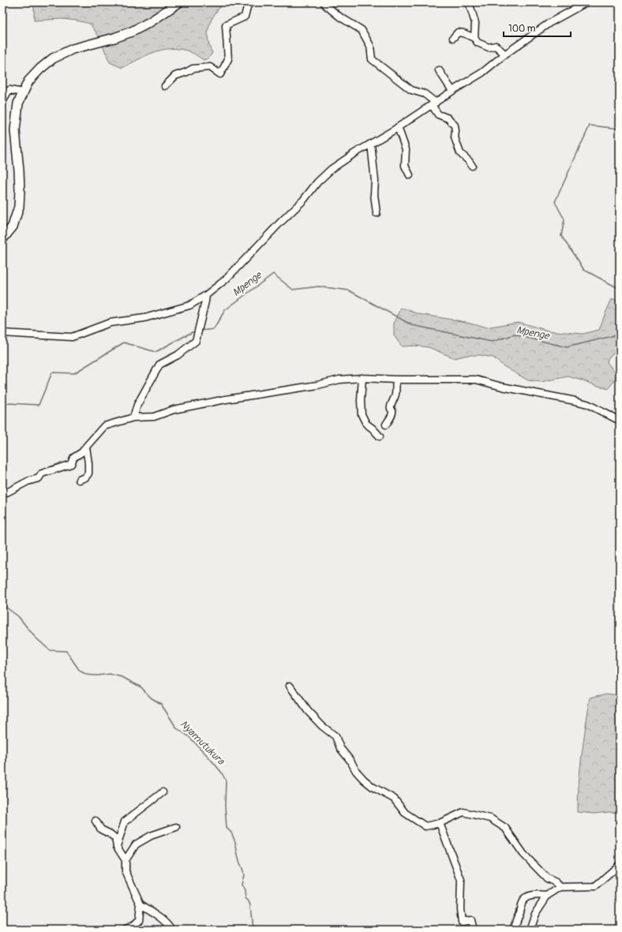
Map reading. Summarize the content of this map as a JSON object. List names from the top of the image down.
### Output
{
  "water": ["Mpenge", "Nyamutukura"],
  "scale_bar": "100 m"
}
